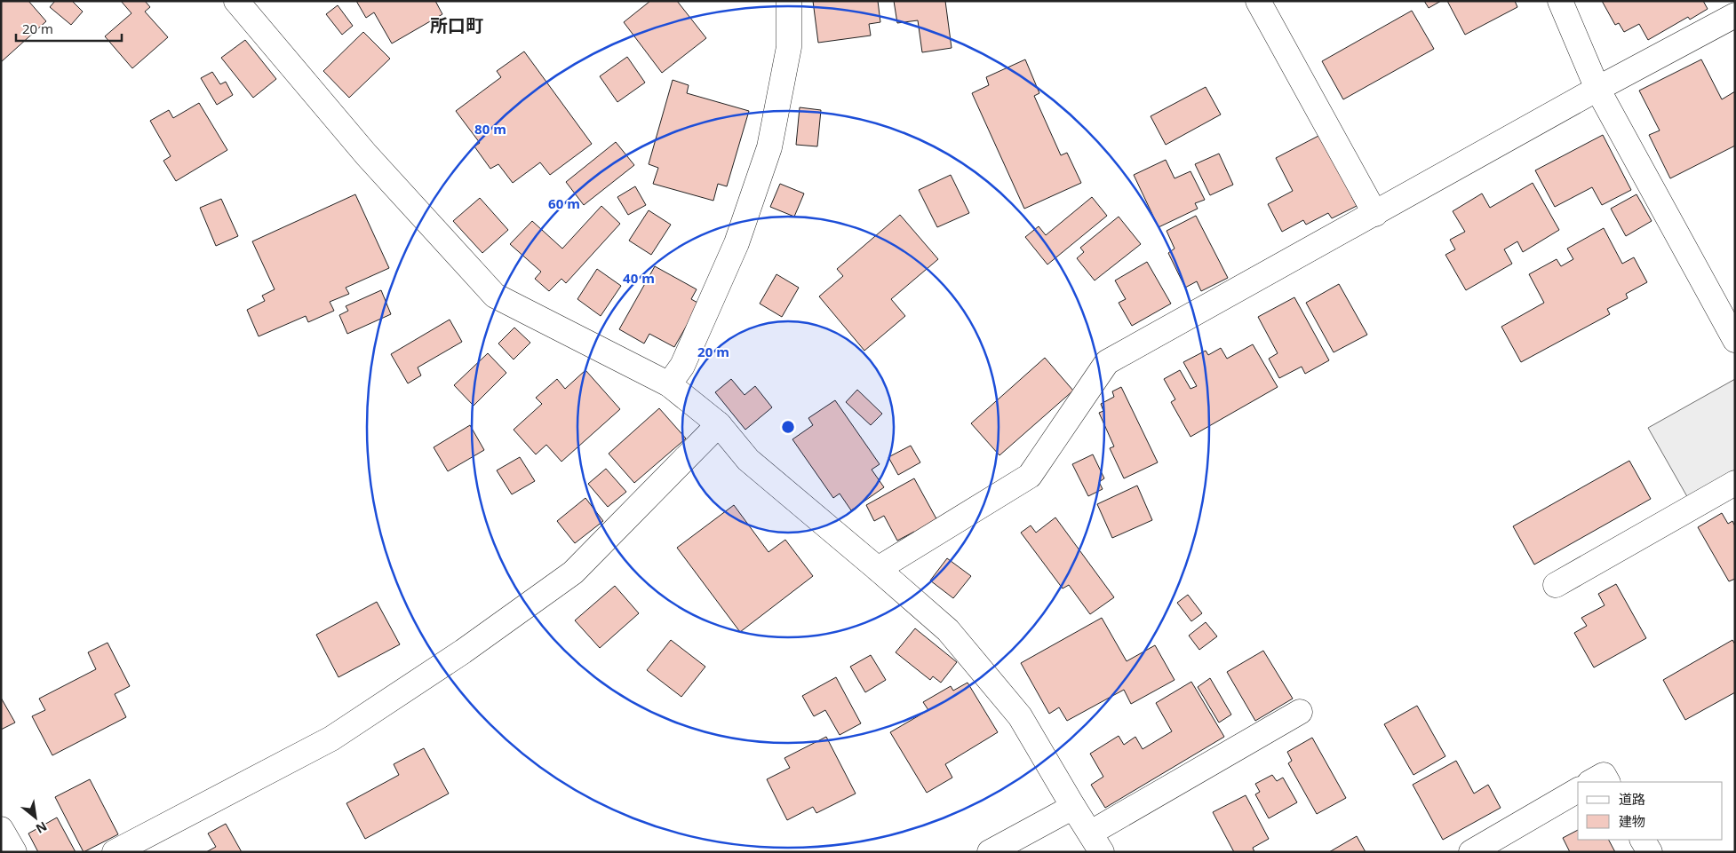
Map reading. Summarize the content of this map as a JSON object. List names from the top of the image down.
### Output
{
  "districts": ["所口町"],
  "legend": ["道路", "建物"],
  "scale_bar": "20 m",
  "north": "bottom right",
  "rings": [
    "80 m",
    "60 m",
    "40 m",
    "20 m"
  ]
}
